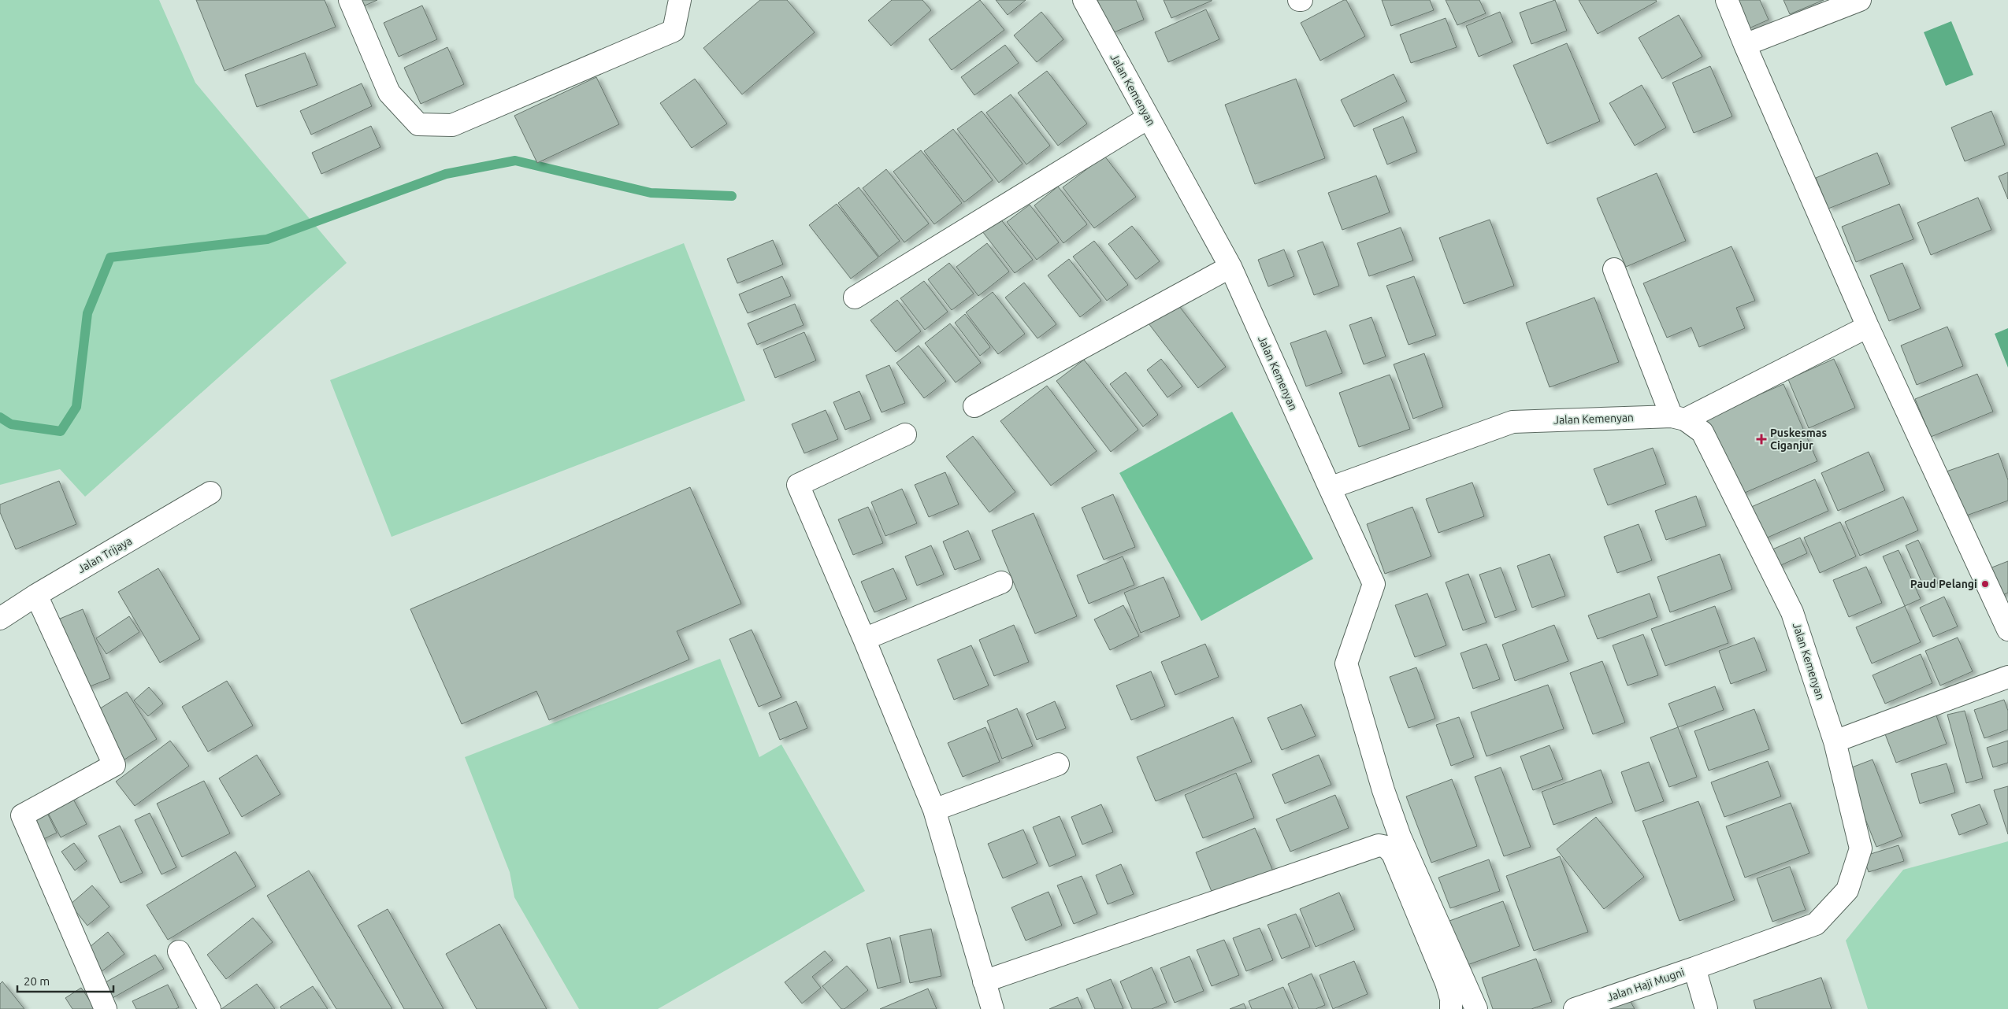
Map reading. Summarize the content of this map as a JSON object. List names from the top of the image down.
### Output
{
  "streets": {
    "street": ["Jalan Kemenyan", "Jalan Trijaya", "Jalan Haji Mugni"]
  },
  "crossings": [
    ["Jalan Kemenyan", "Jalan Haji Mugni"]
  ],
  "places": {
    "health": ["Puskesmas Ciganjur"],
    "other": ["Paud Pelangi"]
  },
  "scale_bar": "20 m"
}
